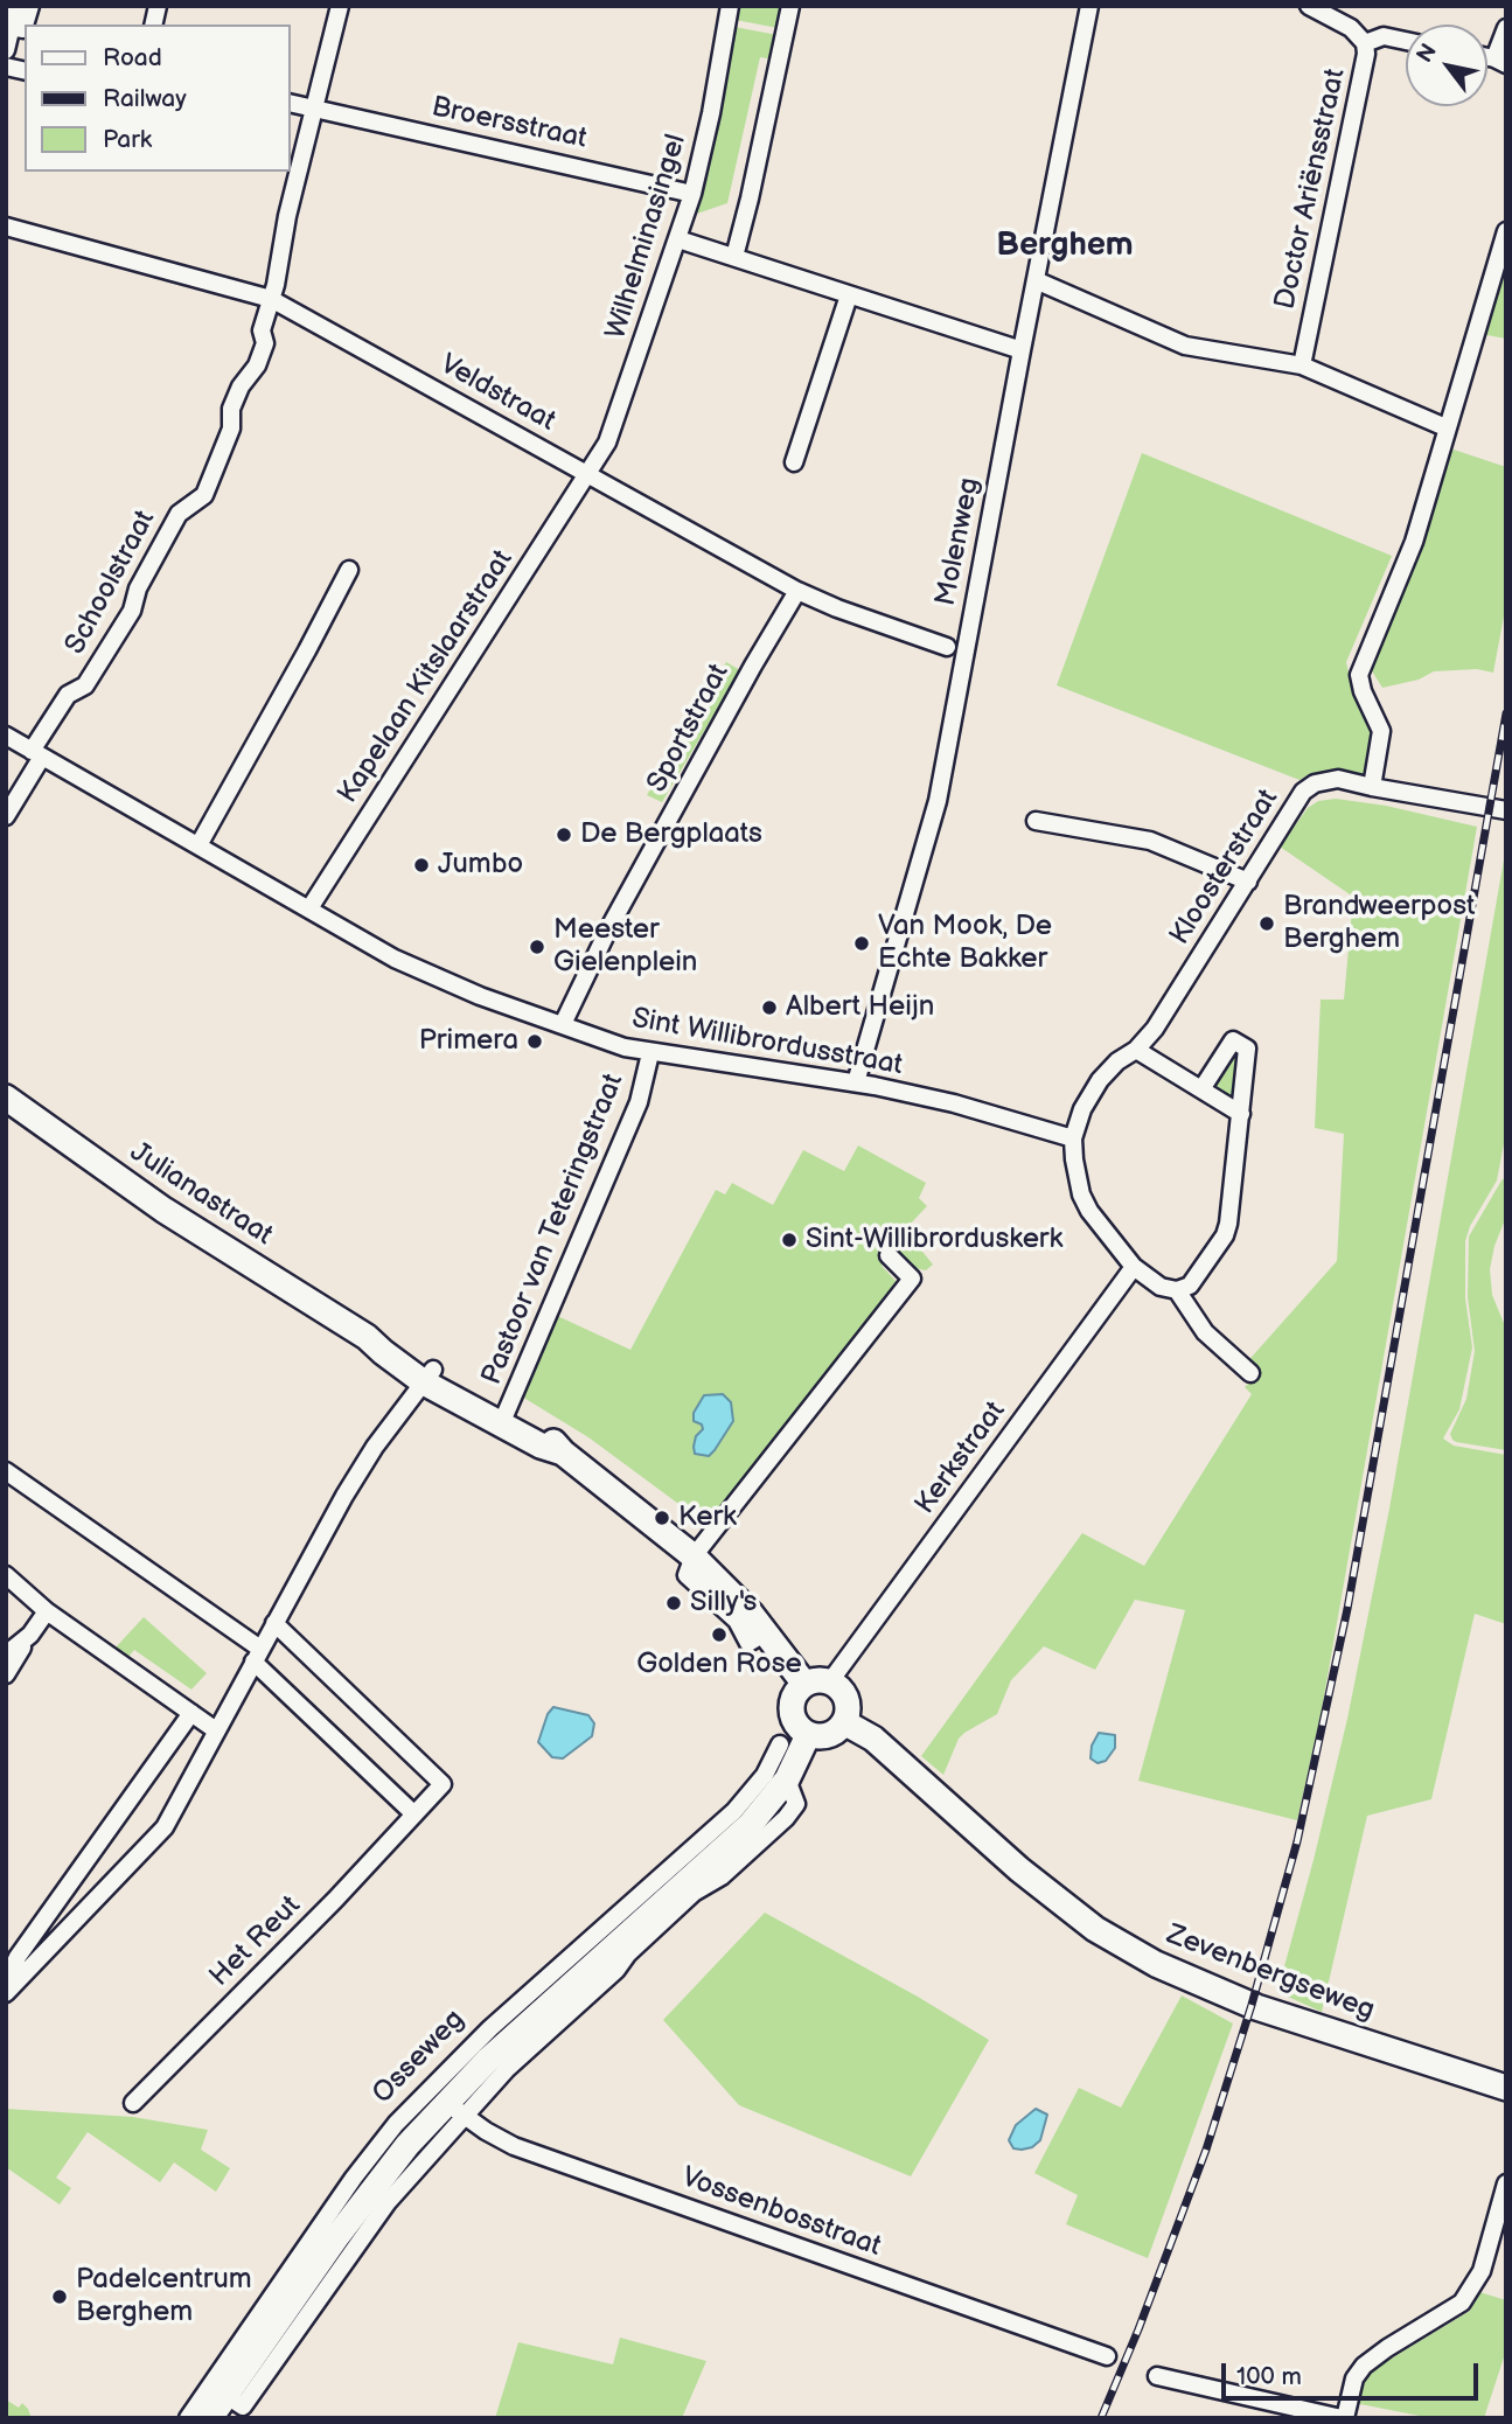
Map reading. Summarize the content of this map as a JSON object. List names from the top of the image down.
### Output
{
  "streets": {
    "street": [
      "Broersstraat",
      "Doctor Ariënsstraat",
      "Wilhelminasingel",
      "Veldstraat",
      "Molenweg",
      "Schoolstraat",
      "Kapelaan Kitslaarstraat",
      "Sportstraat",
      "Kloosterstraat",
      "Sint Willibrordusstraat",
      "Julianastraat",
      "Pastoor van Teteringstraat",
      "Kerkstraat",
      "Het Reut",
      "Zevenbergseweg",
      "Osseweg",
      "Vossenbosstraat"
    ]
  },
  "crossings": [
    ["Broersstraat", "Wilhelminasingel"],
    ["Broersstraat", "Schoolstraat"],
    ["Wilhelminasingel", "Veldstraat"],
    ["Wilhelminasingel", "Kapelaan Kitslaarstraat"],
    ["Veldstraat", "Schoolstraat"],
    ["Veldstraat", "Kapelaan Kitslaarstraat"],
    ["Veldstraat", "Sportstraat"],
    ["Molenweg", "Sint Willibrordusstraat"],
    ["Schoolstraat", "Sint Willibrordusstraat"],
    ["Kapelaan Kitslaarstraat", "Sint Willibrordusstraat"],
    ["Sportstraat", "Sint Willibrordusstraat"],
    ["Kloosterstraat", "Sint Willibrordusstraat"],
    ["Kloosterstraat", "Kerkstraat"],
    ["Sint Willibrordusstraat", "Pastoor van Teteringstraat"],
    ["Sint Willibrordusstraat", "Kerkstraat"],
    ["Julianastraat", "Pastoor van Teteringstraat"],
    ["Julianastraat", "Kerkstraat"],
    ["Julianastraat", "Zevenbergseweg"],
    ["Julianastraat", "Osseweg"],
    ["Kerkstraat", "Zevenbergseweg"],
    ["Kerkstraat", "Osseweg"],
    ["Zevenbergseweg", "Osseweg"],
    ["Osseweg", "Vossenbosstraat"]
  ],
  "districts": ["Berghem"],
  "places": [
    "De Bergplaats",
    "Jumbo",
    "Brandweerpost Berghem",
    "Van Mook, De Echte Bakker",
    "Meester Gielenplein",
    "Albert Heijn",
    "Primera",
    "Sint-Willibrorduskerk",
    "Kerk",
    "Silly's",
    "Golden Rose",
    "Padelcentrum Berghem"
  ],
  "legend": ["Road", "Railway", "Park"],
  "scale_bar": "100 m",
  "north": "top left"
}
